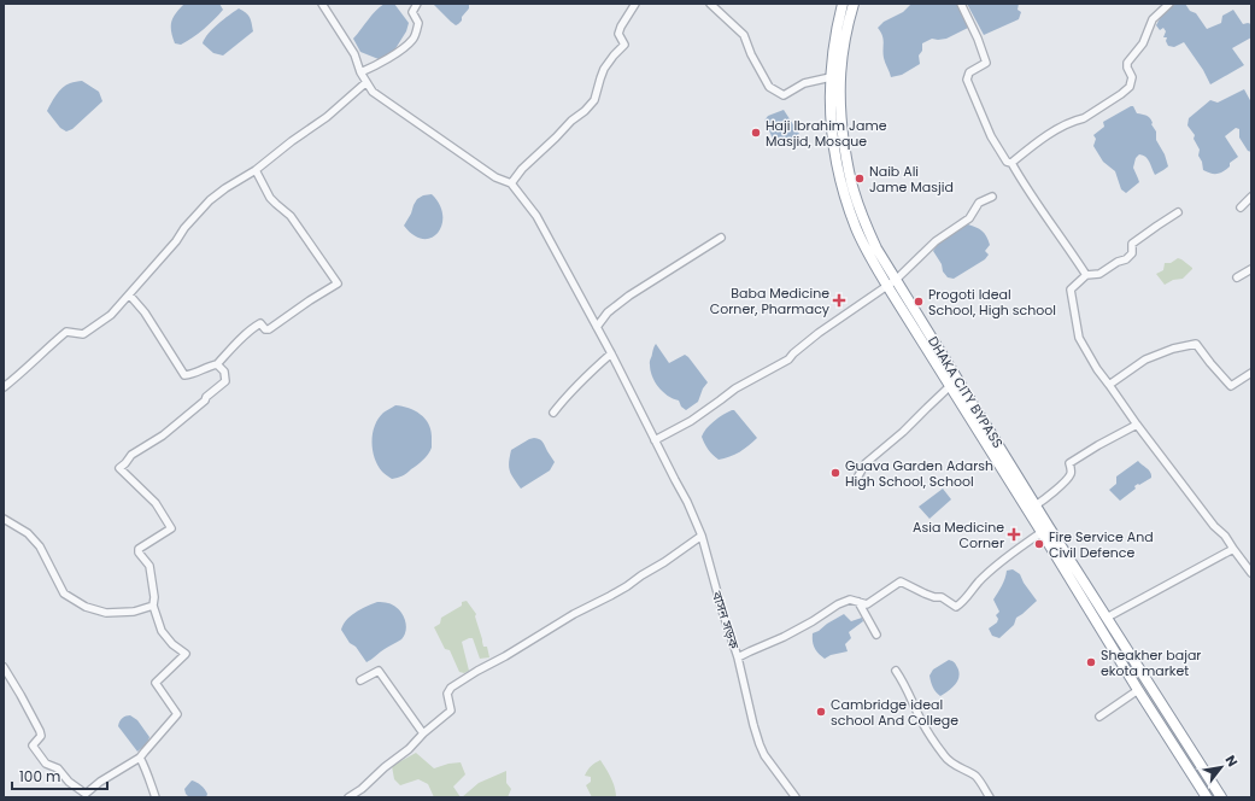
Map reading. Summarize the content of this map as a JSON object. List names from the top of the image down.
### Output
{
  "streets": {
    "highway": ["DHAKA CITY BYPASS"],
    "street": ["বাসন সড়ক"]
  },
  "places": {
    "other": [
      "Haji Ibrahim Jame Masjid, Mosque",
      "Naib Ali Jame Masjid",
      "Progoti Ideal School, High school",
      "Guava Garden Adarsh High School, School",
      "Fire Service And Civil Defence",
      "Sheakher bajar ekota market",
      "Cambridge ideal school And College"
    ],
    "health": ["Baba Medicine Corner, Pharmacy", "Asia Medicine Corner"]
  },
  "scale_bar": "100 m",
  "north": "top right"
}
